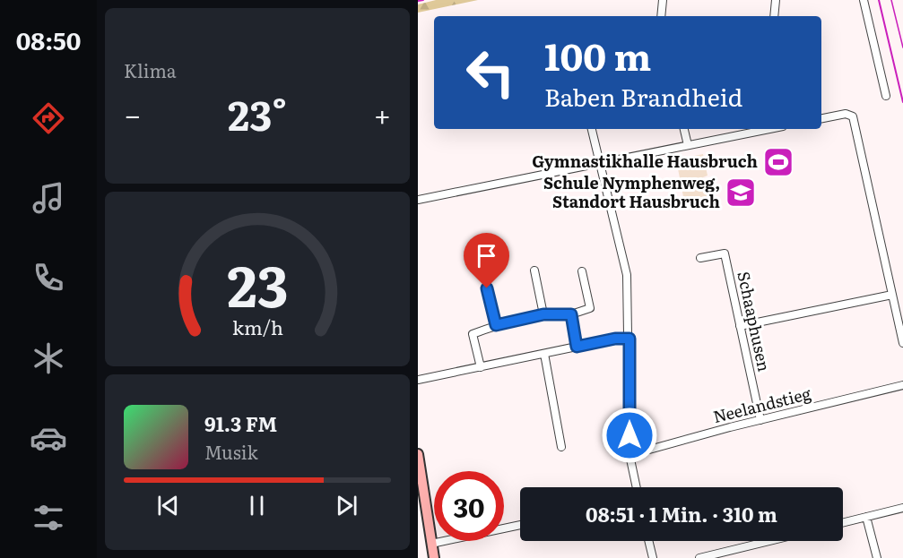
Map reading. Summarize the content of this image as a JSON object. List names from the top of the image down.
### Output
{
  "streets": {
    "street": ["Schaaphusen", "Neelandstieg"]
  },
  "crossings": [
    ["Schaaphusen", "Neelandstieg"]
  ],
  "places": {
    "sports": ["Gymnastikhalle Hausbruch"],
    "school or university": ["Schule Nymphenweg, Standort Hausbruch"]
  },
  "page": {
    "tabs": "08:50",
    "tile": "Klima",
    "turn": ["100 m", "Baben Brandheid"],
    "heat": ["−", "23°", "+"],
    "song": ["91.3 FM", "Musik"],
    "limit": "30",
    "trip": "08:51 · 1 Min. · 310 m",
    "gauge": ["23", "km/h"]
  }
}
